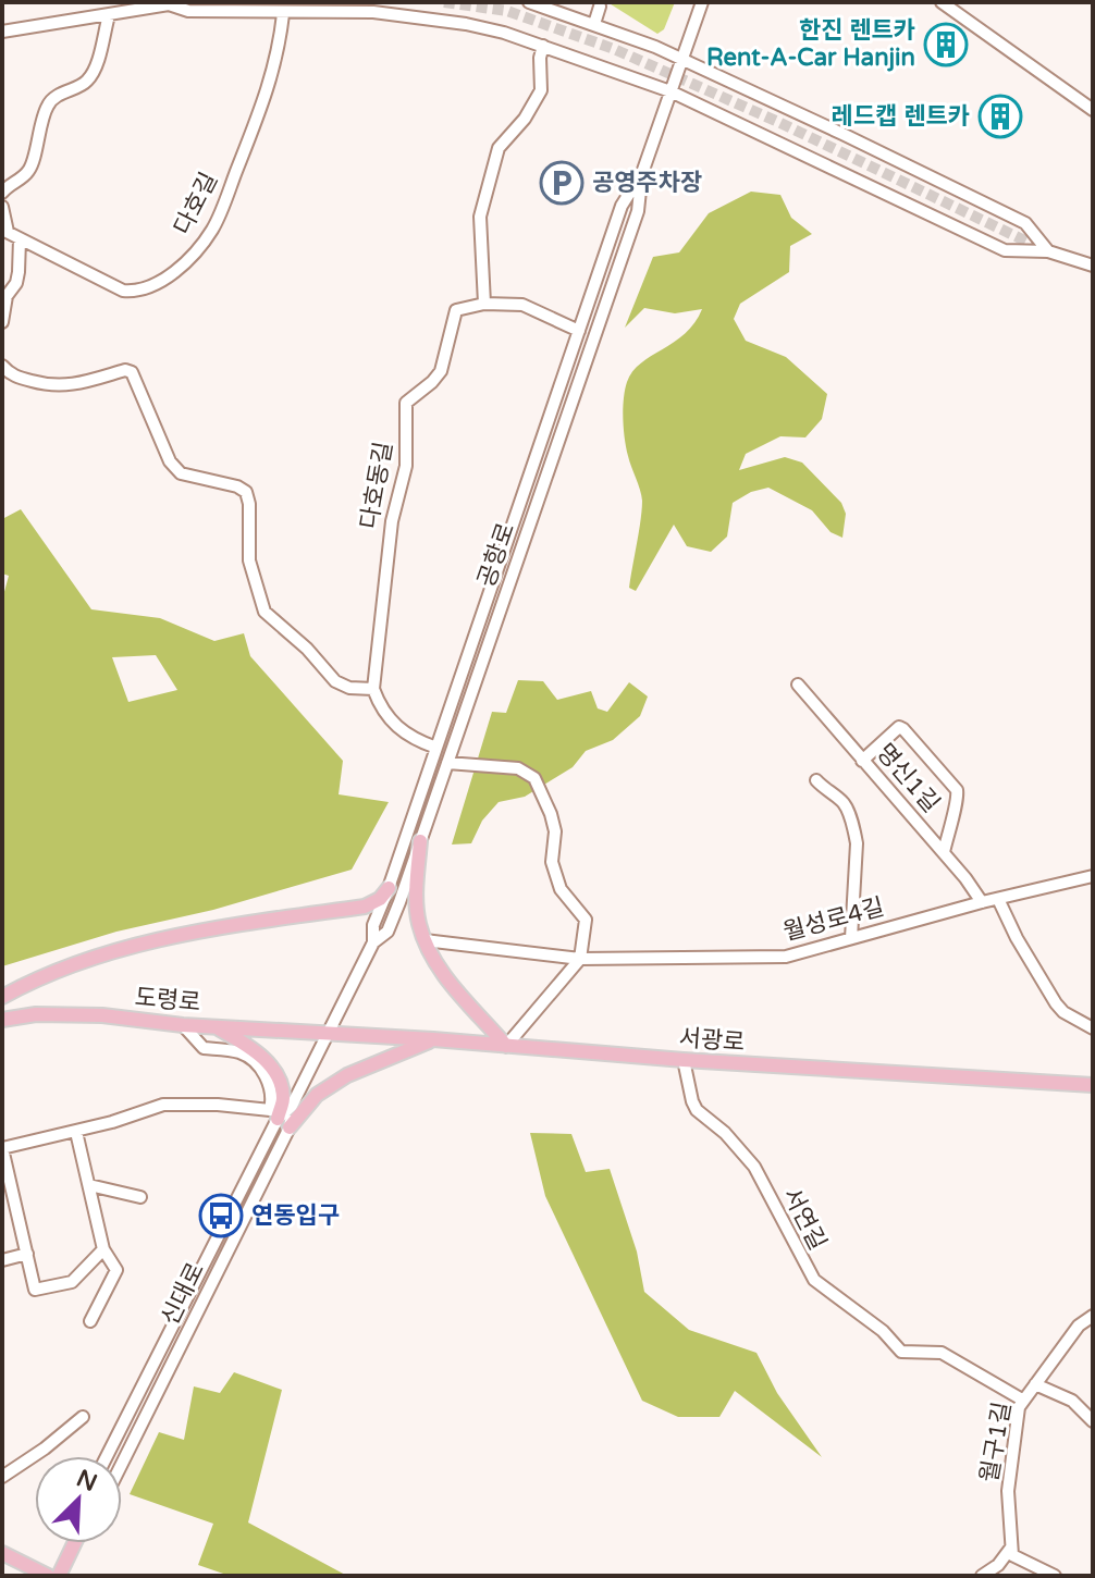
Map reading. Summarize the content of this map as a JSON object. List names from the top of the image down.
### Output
{
  "streets": {
    "main road": ["도령로", "서광로"],
    "street": [
      "다호길",
      "다호동길",
      "공항로",
      "명신1길",
      "월성로4길",
      "서연길",
      "신대로",
      "월구1길"
    ]
  },
  "crossings": [
    ["공항로", "도령로"],
    ["공항로", "서광로"],
    ["공항로", "신대로"],
    ["명신1길", "월성로4길"],
    ["도령로", "서광로"],
    ["도령로", "신대로"],
    ["서광로", "서연길"],
    ["서광로", "신대로"],
    ["서연길", "월구1길"]
  ],
  "places": {
    "building": ["한진 렌트카 Rent-A-Car Hanjin", "레드캡 렌트카"],
    "parking": ["공영주차장"],
    "bus stop": ["연동입구"]
  },
  "north": "top right"
}
